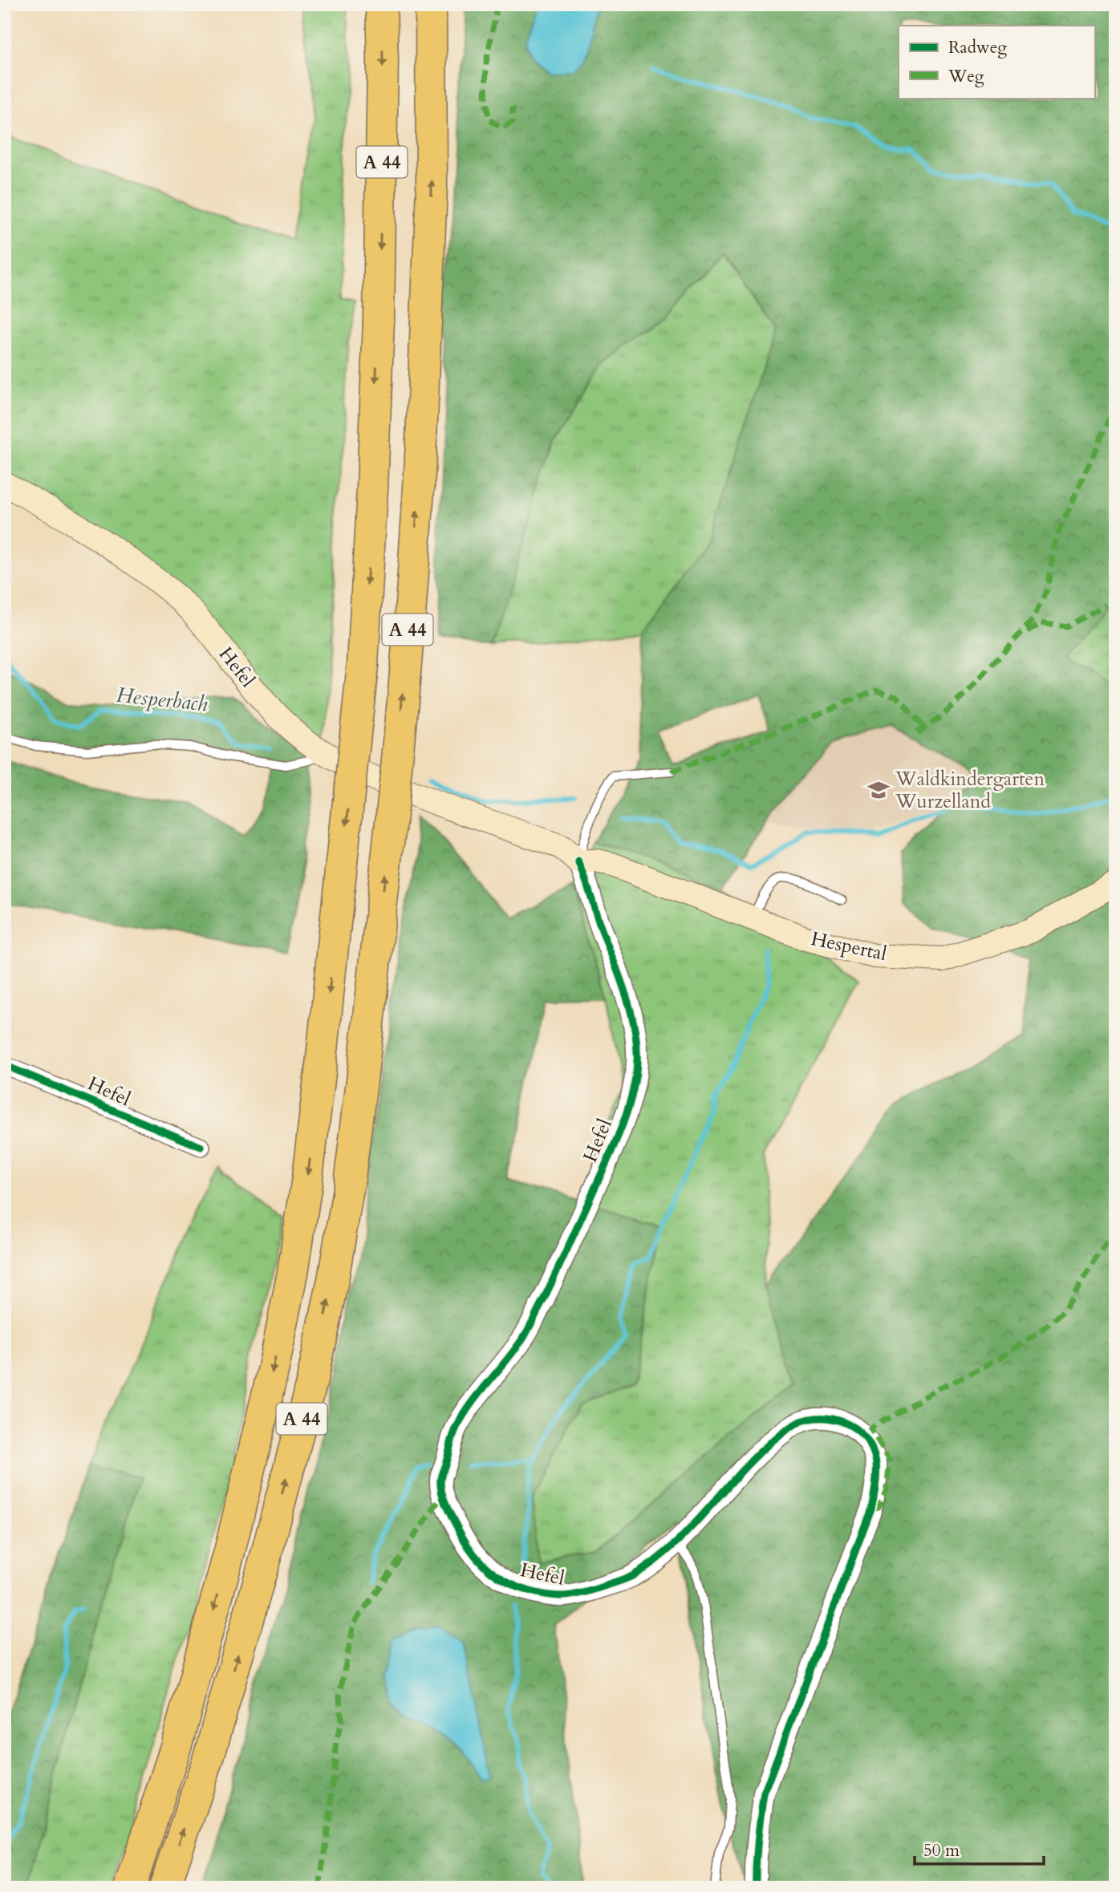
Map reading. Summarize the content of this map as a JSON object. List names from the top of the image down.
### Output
{
  "streets": {
    "highway": ["A 44"],
    "main road": ["Hefel", "Hespertal"]
  },
  "crossings": [
    ["Hefel", "Hespertal"]
  ],
  "water": ["Hesperbach"],
  "places": {
    "school or university": ["Waldkindergarten Wurzelland"]
  },
  "legend": ["Radweg", "Weg"],
  "scale_bar": "50 m"
}
